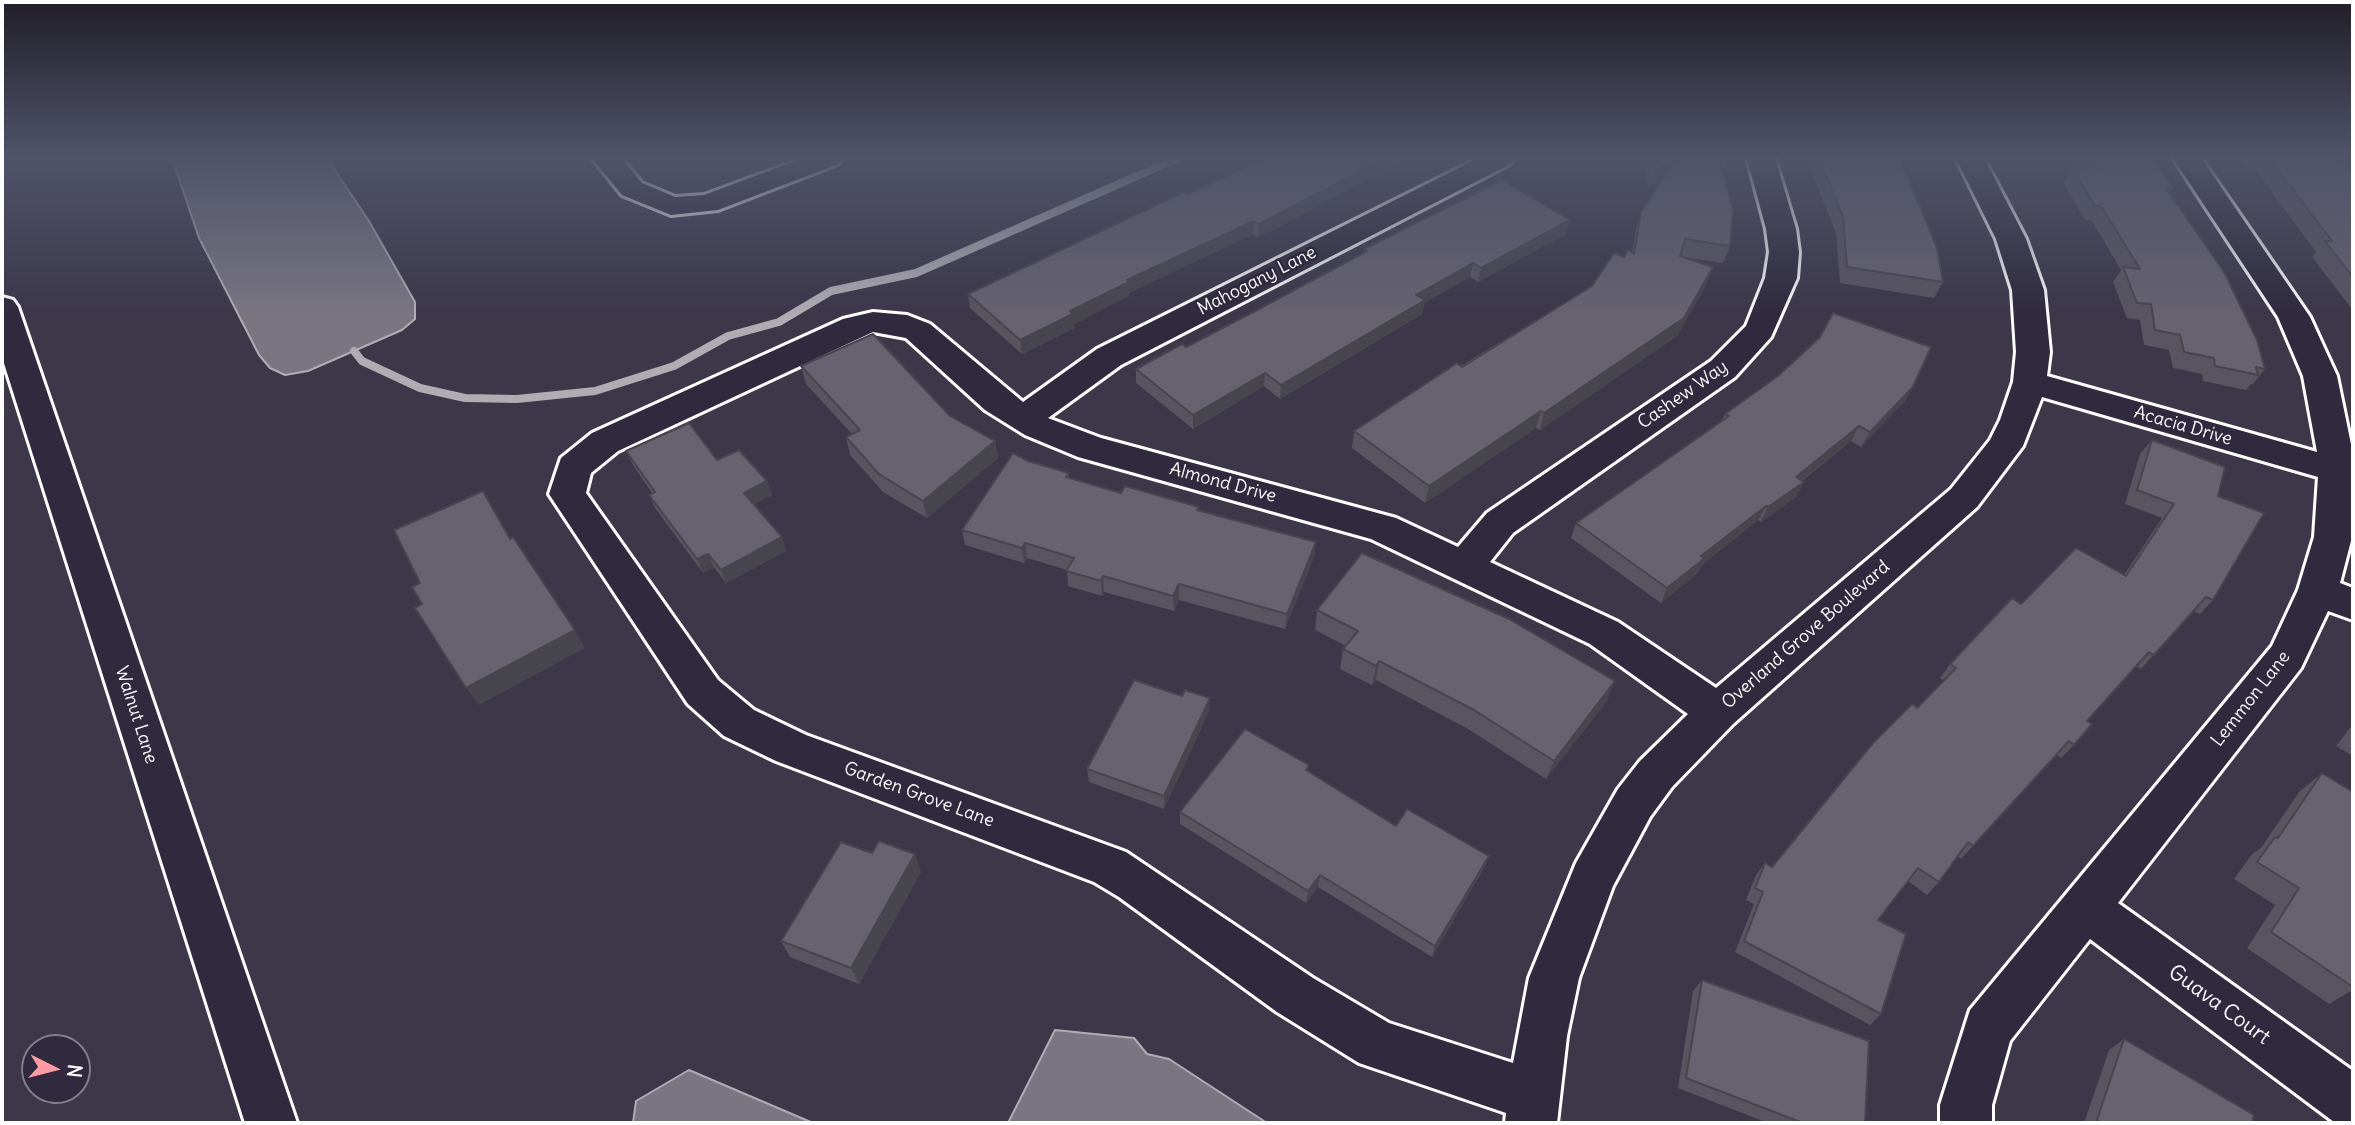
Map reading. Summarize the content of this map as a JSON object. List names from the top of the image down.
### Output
{
  "streets": {
    "street": [
      "Mahogany Lane",
      "Cashew Way",
      "Acacia Drive",
      "Almond Drive",
      "Overland Grove Boulevard",
      "Lemmon Lane",
      "Walnut Lane",
      "Garden Grove Lane",
      "Guava Court"
    ]
  },
  "crossings": [
    ["Mahogany Lane", "Almond Drive"],
    ["Cashew Way", "Almond Drive"],
    ["Acacia Drive", "Overland Grove Boulevard"],
    ["Acacia Drive", "Lemmon Lane"],
    ["Almond Drive", "Overland Grove Boulevard"],
    ["Almond Drive", "Garden Grove Lane"],
    ["Overland Grove Boulevard", "Garden Grove Lane"],
    ["Lemmon Lane", "Guava Court"]
  ],
  "north": "right"
}
